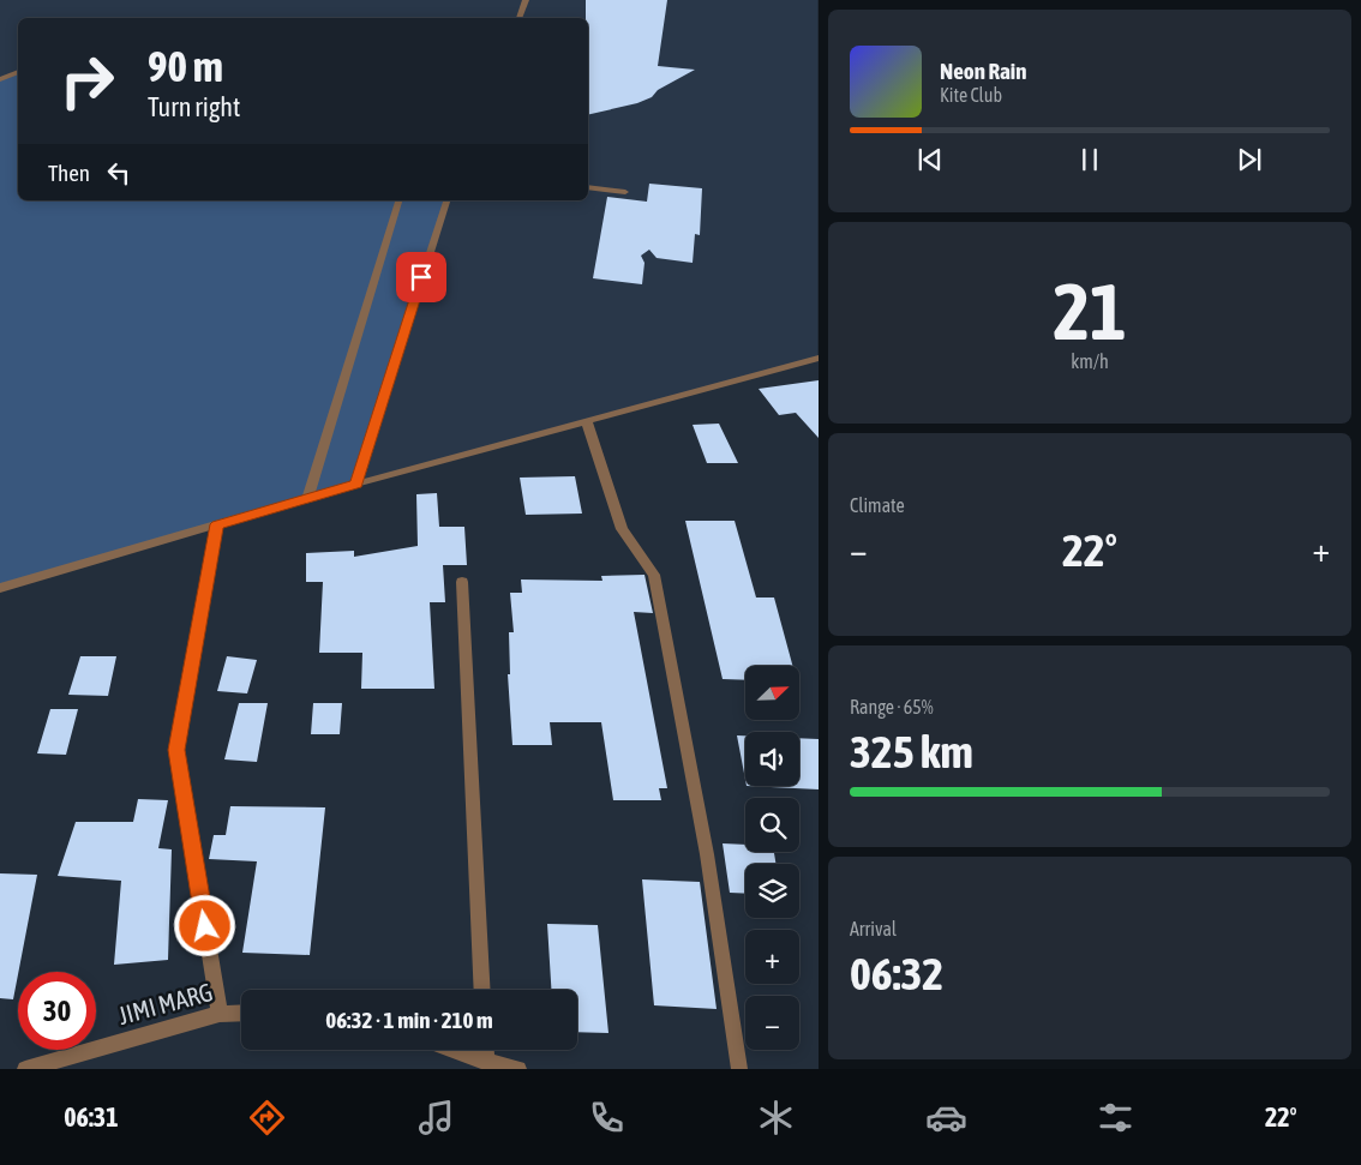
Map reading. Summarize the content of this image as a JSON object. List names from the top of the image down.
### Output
{
  "streets": {
    "street": ["JIMI MARG"]
  },
  "north": "top right",
  "page": {
    "turn": ["90 m", "Turn right"],
    "song": ["Neon Rain", "Kite Club"],
    "then": "Then",
    "tile": [
      ["21", "km/h"],
      "Climate",
      ["Range · 65%", "325 km"],
      ["Arrival", "06:32"]
    ],
    "heat": ["−", "22°", "+"],
    "map_buttons": ["+", "−"],
    "limit": "30",
    "trip": "06:32 · 1 min · 210 m",
    "tabs": ["06:31", "22°"]
  }
}
